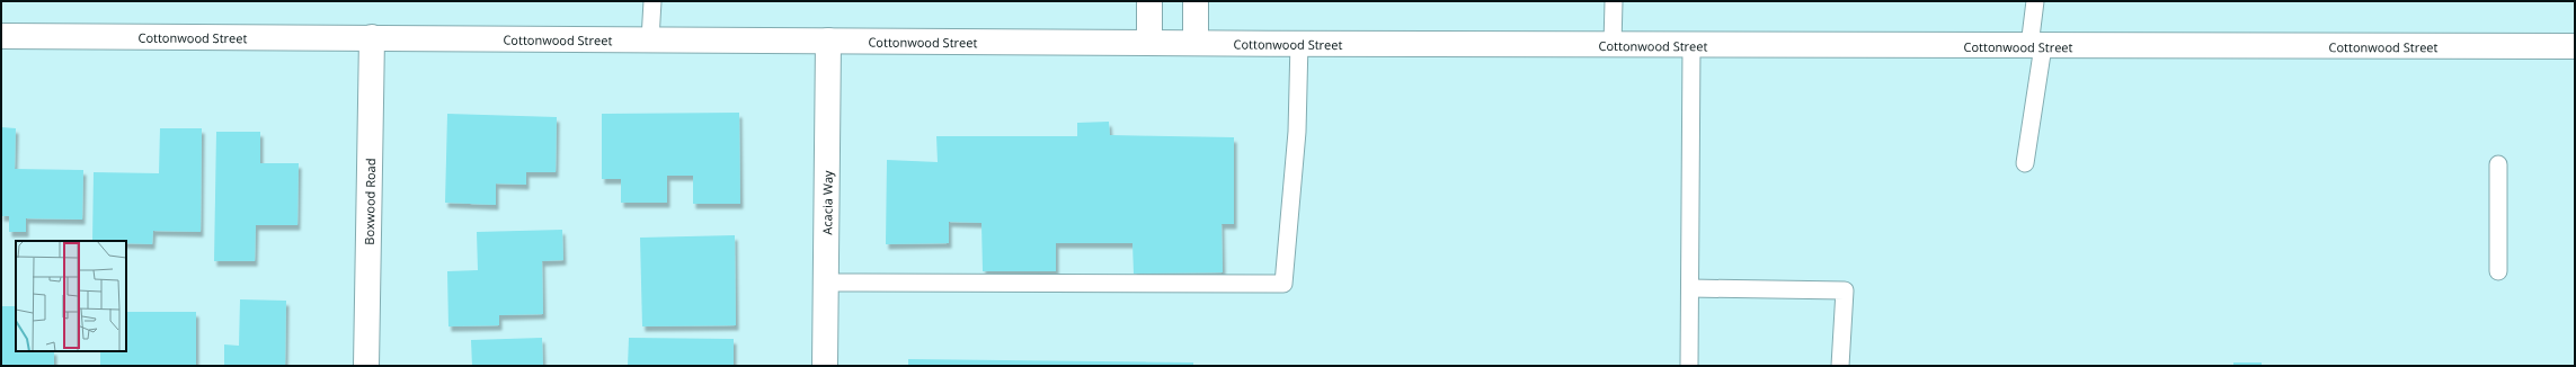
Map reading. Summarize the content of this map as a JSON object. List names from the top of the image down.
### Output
{
  "streets": {
    "street": ["Cottonwood Street", "Boxwood Road", "Acacia Way"]
  },
  "crossings": [
    ["Cottonwood Street", "Boxwood Road"],
    ["Cottonwood Street", "Acacia Way"]
  ]
}
